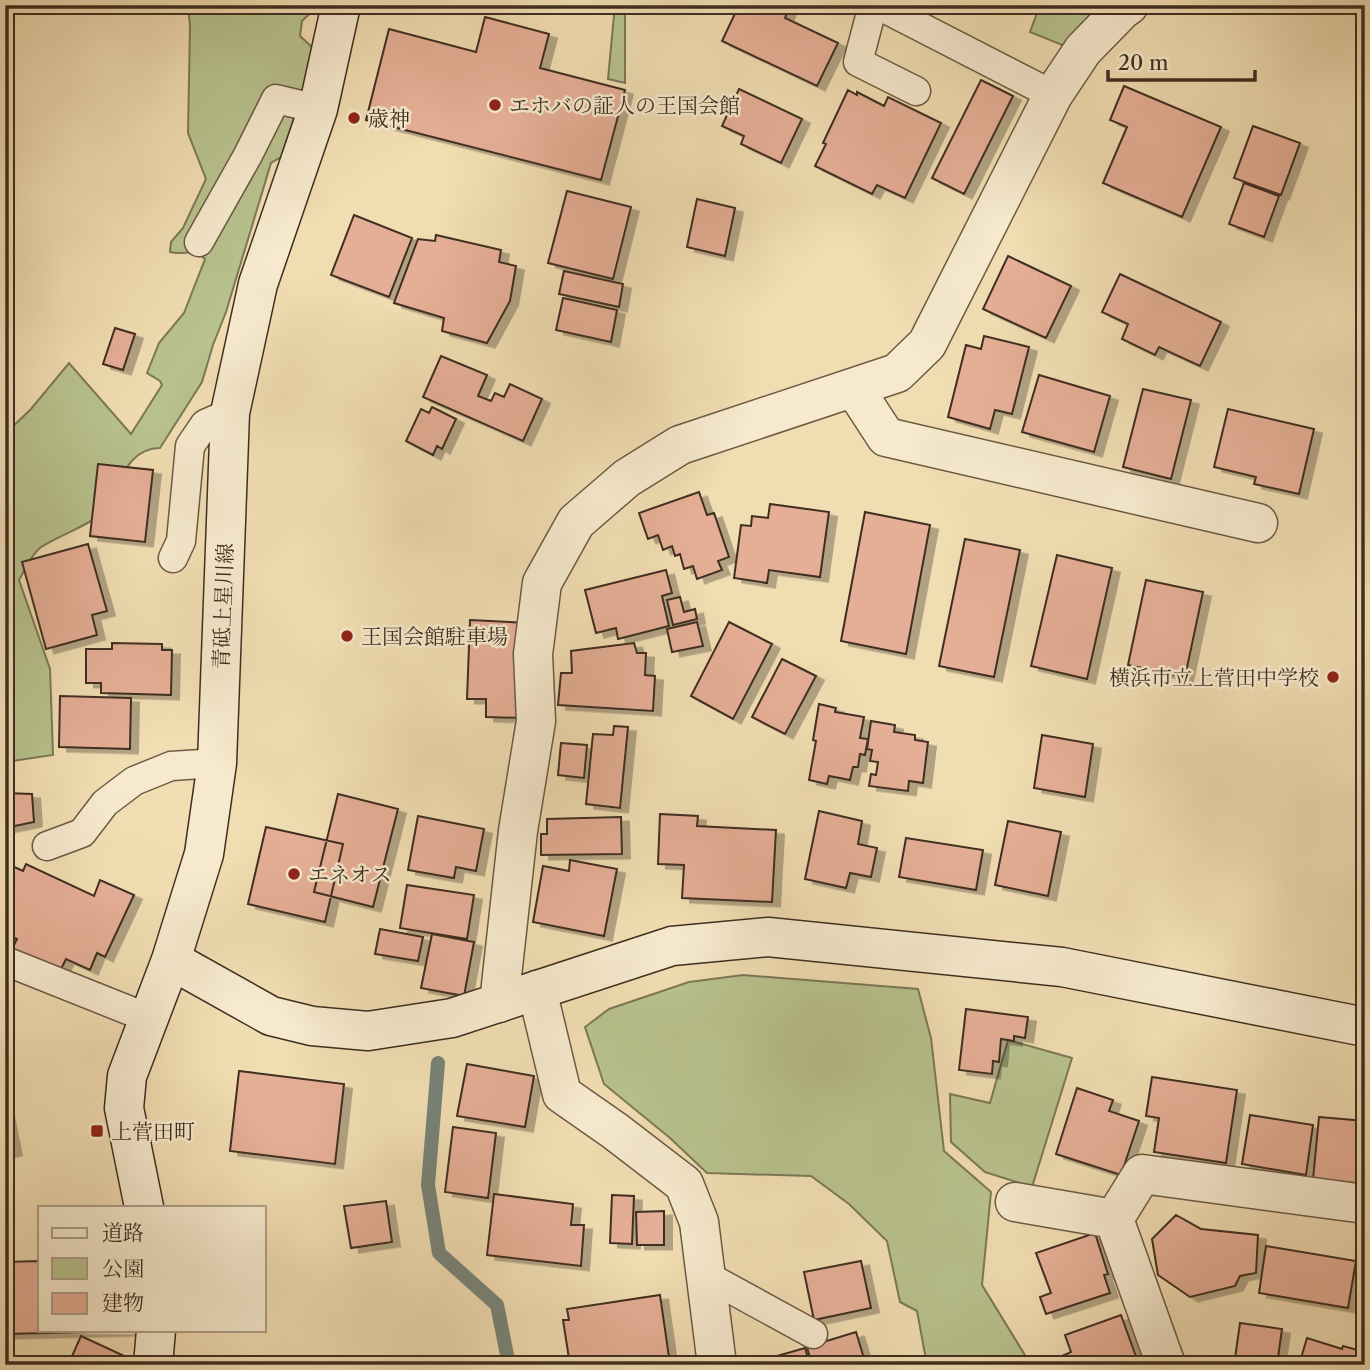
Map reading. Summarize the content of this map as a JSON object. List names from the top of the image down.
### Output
{
  "streets": {
    "street": ["青砥上星川線"]
  },
  "places": {
    "other": [
      "エホバの証人の王国会館",
      "歳神",
      "王国会館駐車場",
      "横浜市立上菅田中学校",
      "エネオス"
    ],
    "transit": ["上菅田町"]
  },
  "legend": ["道路", "公園", "建物"],
  "scale_bar": "20 m"
}
